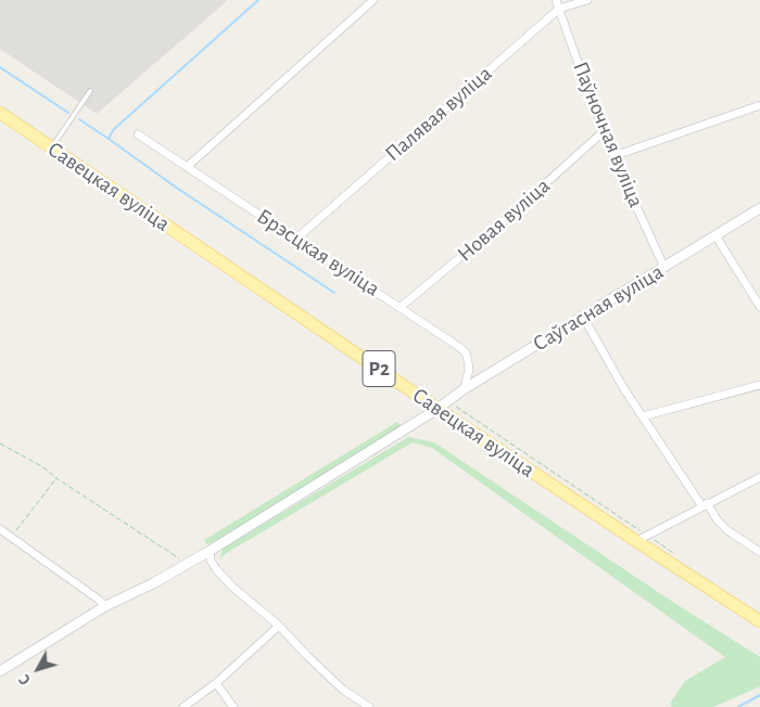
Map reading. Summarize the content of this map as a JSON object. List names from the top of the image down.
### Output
{
  "streets": {
    "main road": ["Савецкая вуліца", "Р2"],
    "street": [
      "Палявая вуліца",
      "Паўночная вуліца",
      "Новая вуліца",
      "Брэсцкая вуліца",
      "Саўгасная вуліца"
    ]
  },
  "crossings": [
    ["Палявая вуліца", "Паўночная вуліца"],
    ["Палявая вуліца", "Брэсцкая вуліца"],
    ["Паўночная вуліца", "Новая вуліца"],
    ["Паўночная вуліца", "Саўгасная вуліца"],
    ["Савецкая вуліца", "Саўгасная вуліца"],
    ["Новая вуліца", "Брэсцкая вуліца"],
    ["Брэсцкая вуліца", "Саўгасная вуліца"]
  ],
  "north": "bottom left"
}
